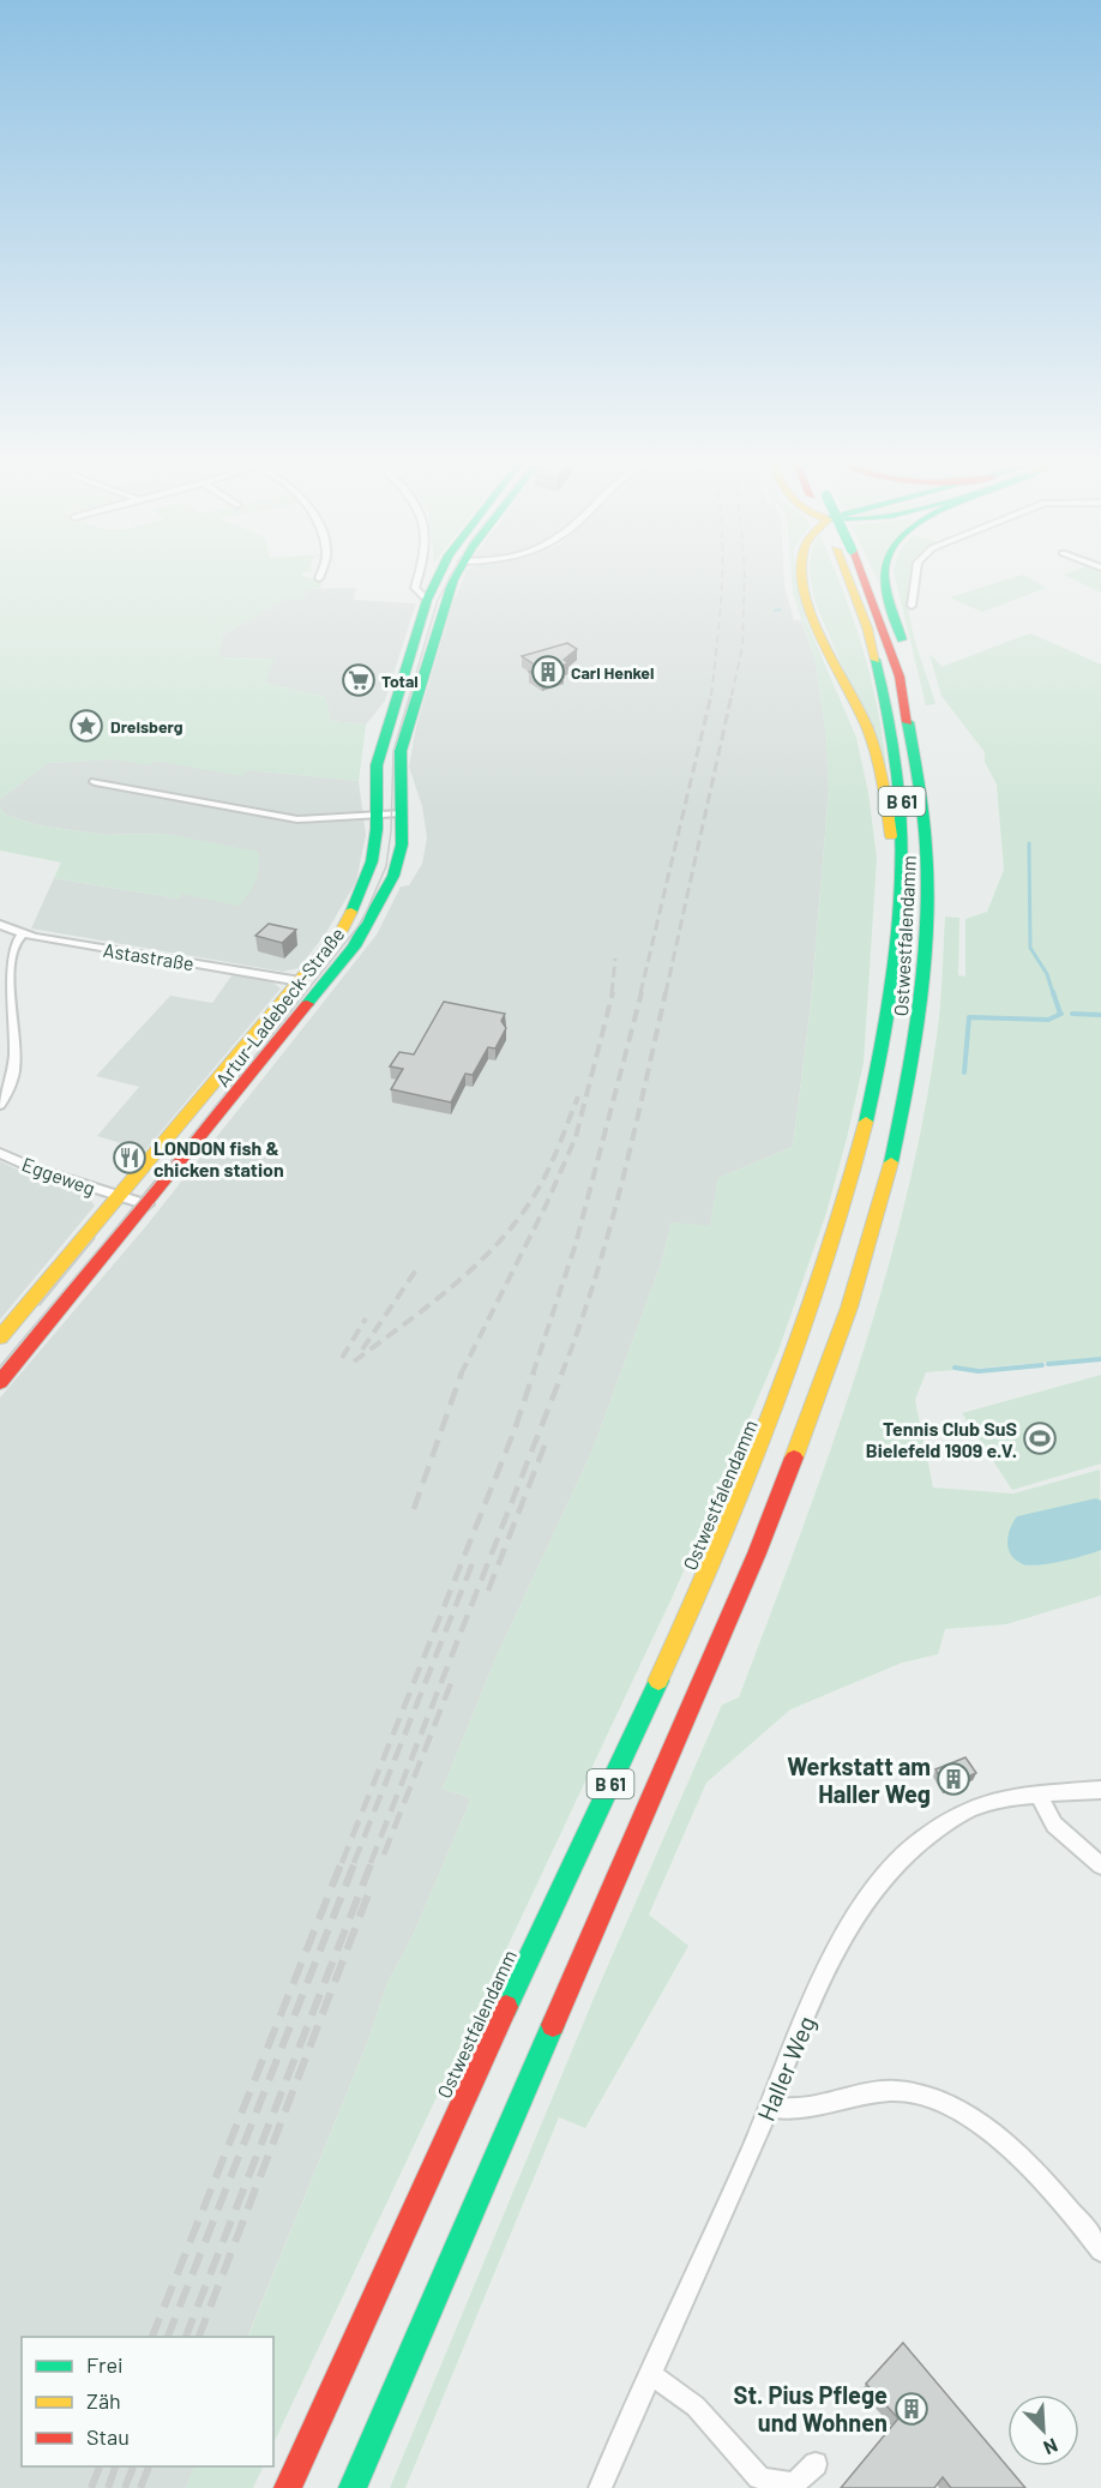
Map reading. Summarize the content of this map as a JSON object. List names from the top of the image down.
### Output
{
  "streets": {
    "main road": ["B 61", "Ostwestfalendamm", "Artur-Ladebeck-Straße"],
    "street": ["Astastraße", "Eggeweg", "Haller Weg"]
  },
  "crossings": [
    ["B 61", "Ostwestfalendamm"],
    ["Astastraße", "Artur-Ladebeck-Straße"],
    ["Artur-Ladebeck-Straße", "Eggeweg"]
  ],
  "places": {
    "building": ["Carl Henkel", "Werkstatt am Haller Weg", "St. Pius Pflege und Wohnen"],
    "supermarket": ["Total"],
    "place": ["Dreisberg"],
    "restaurant": ["LONDON fish & chicken station"],
    "sports": ["Tennis Club SuS Bielefeld 1909 e.V."]
  },
  "legend": ["Frei", "Zäh", "Stau"],
  "north": "bottom right"
}
